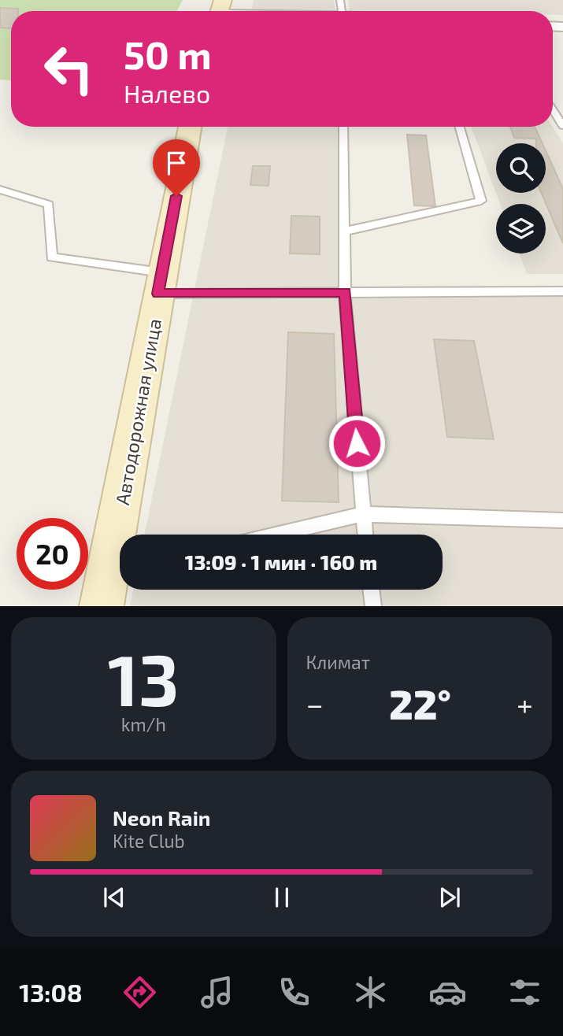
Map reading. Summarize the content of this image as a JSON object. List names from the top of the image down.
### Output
{
  "streets": {
    "main road": ["Автодорожная улица"]
  },
  "page": {
    "turn": ["50 m", "Налево"],
    "limit": "20",
    "trip": "13:09 · 1 мин · 160 m",
    "tile": [
      ["13", "km/h"],
      "Климат"
    ],
    "heat": ["−", "22°", "+"],
    "song": ["Neon Rain", "Kite Club"],
    "tabs": "13:08"
  }
}
